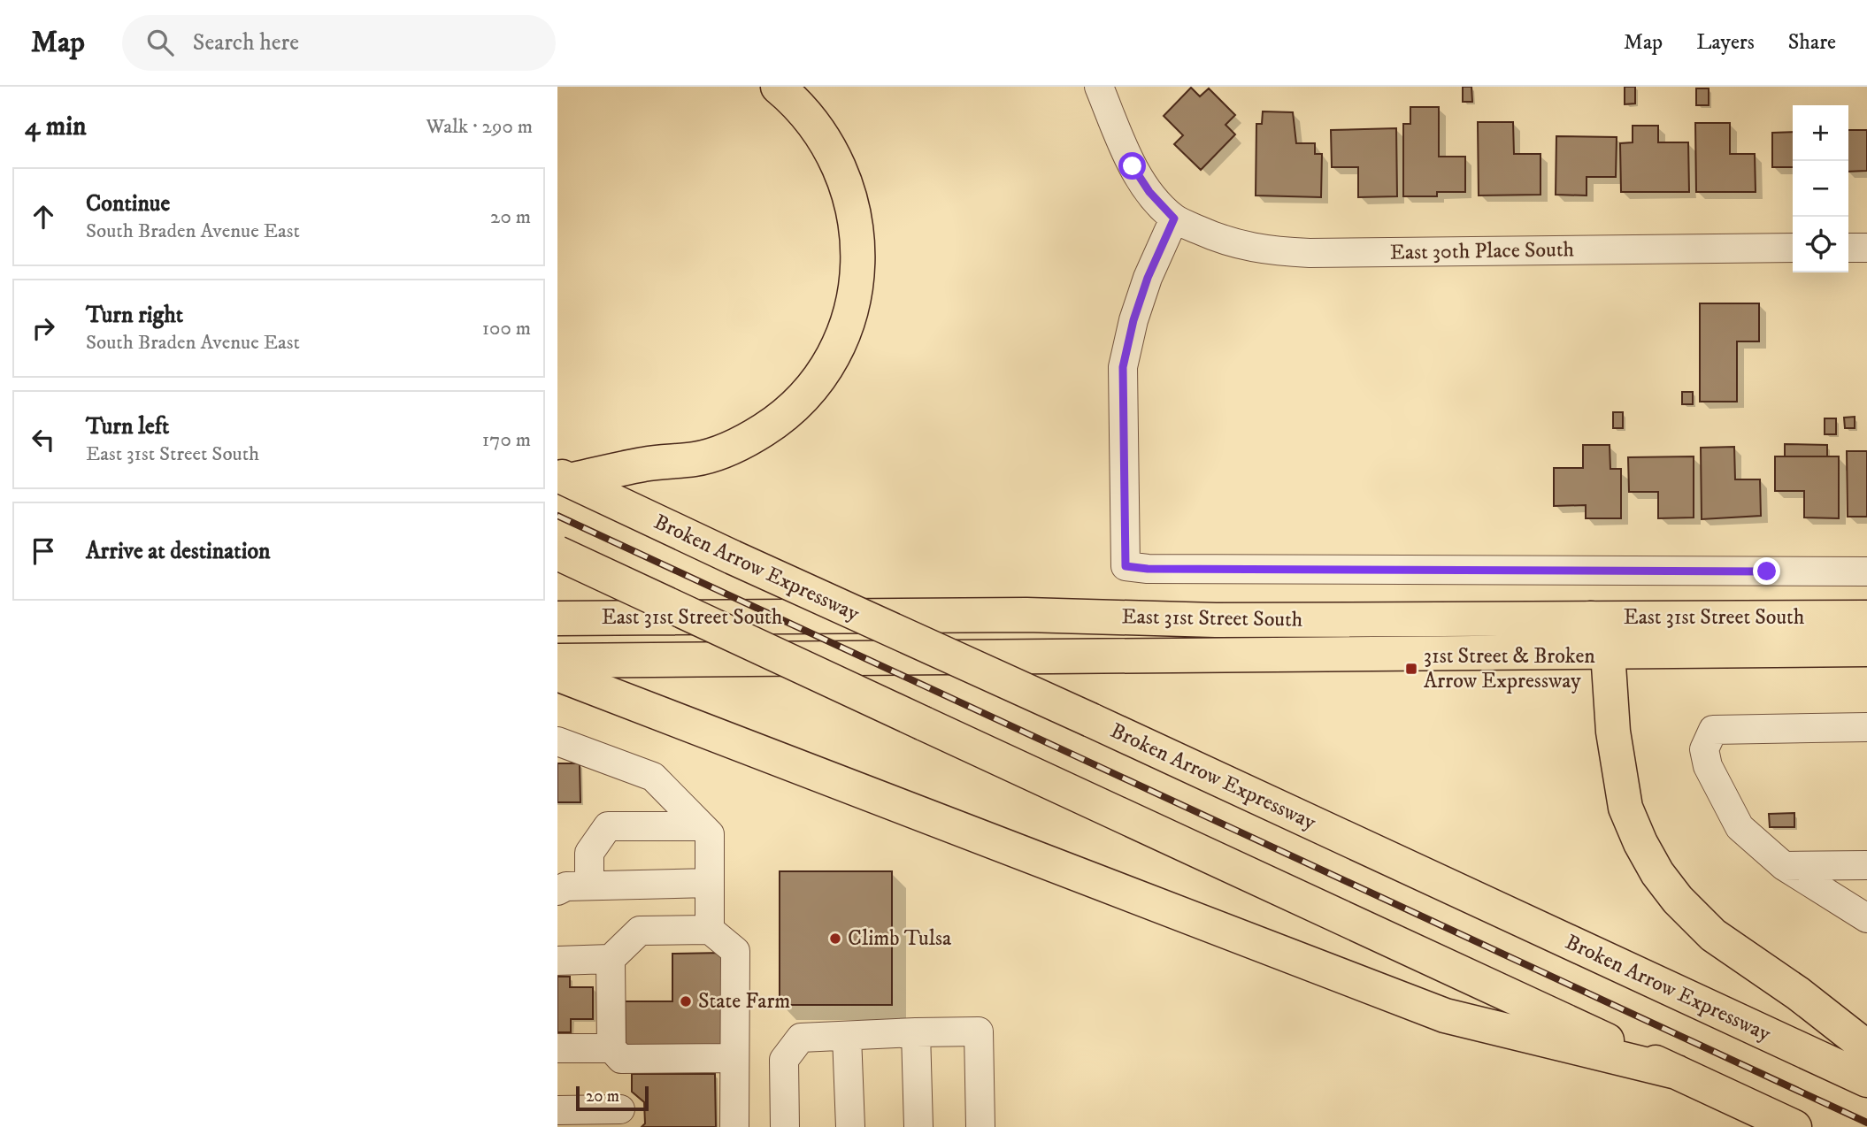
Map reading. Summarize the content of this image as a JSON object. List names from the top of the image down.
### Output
{
  "streets": {
    "main road": ["Broken Arrow Expressway", "East 31st Street South"],
    "street": ["East 30th Place South"]
  },
  "places": {
    "transit": ["31st Street & Broken Arrow Expressway"],
    "other": ["Climb Tulsa", "State Farm"]
  },
  "scale_bar": "20 m",
  "page": {
    "header": "Map",
    "search": "Search here",
    "nav": ["Map", "Layers", "Share"],
    "heading": ["4 min", "Walk · 290 m"],
    "map_buttons": ["+", "−"],
    "list": [
      ["Continue", "South Braden Avenue East", "20 m"],
      ["Turn right", "South Braden Avenue East", "100 m"],
      ["Turn left", "East 31st Street South", "170 m"],
      "Arrive at destination"
    ],
    "scale": "20 m"
  }
}
